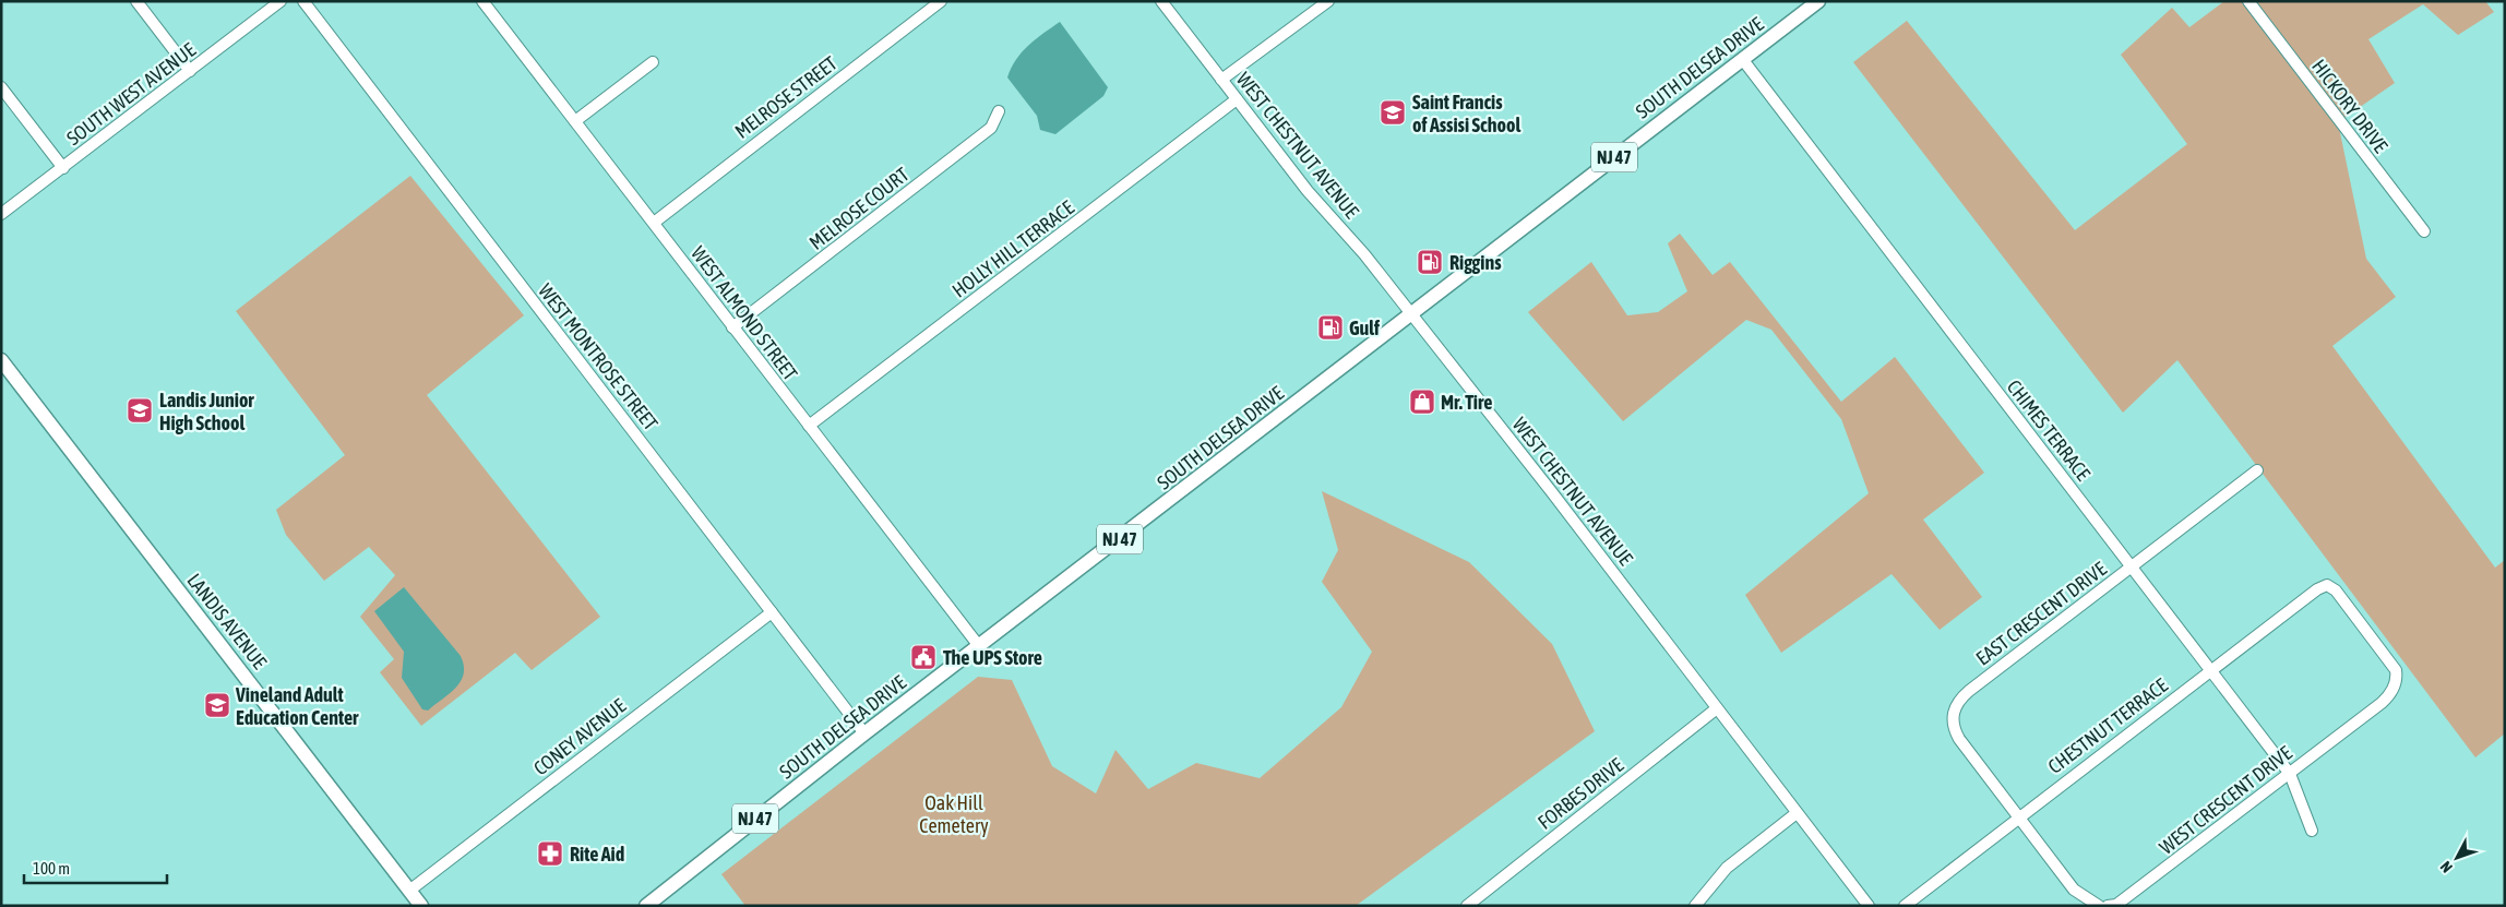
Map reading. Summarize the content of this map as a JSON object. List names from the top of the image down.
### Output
{
  "streets": {
    "main road": ["SOUTH DELSEA DRIVE", "NJ 47", "LANDIS AVENUE"],
    "street": [
      "SOUTH WEST AVENUE",
      "MELROSE STREET",
      "HICKORY DRIVE",
      "WEST CHESTNUT AVENUE",
      "MELROSE COURT",
      "HOLLY HILL TERRACE",
      "WEST ALMOND STREET",
      "WEST MONTROSE STREET",
      "CHIMES TERRACE",
      "EAST CRESCENT DRIVE",
      "CHESTNUT TERRACE",
      "CONEY AVENUE",
      "FORBES DRIVE",
      "WEST CRESCENT DRIVE"
    ]
  },
  "crossings": [
    ["SOUTH DELSEA DRIVE", "WEST CHESTNUT AVENUE"],
    ["SOUTH DELSEA DRIVE", "WEST ALMOND STREET"],
    ["SOUTH DELSEA DRIVE", "WEST MONTROSE STREET"],
    ["SOUTH DELSEA DRIVE", "CHIMES TERRACE"],
    ["MELROSE STREET", "WEST ALMOND STREET"],
    ["WEST CHESTNUT AVENUE", "HOLLY HILL TERRACE"],
    ["WEST CHESTNUT AVENUE", "FORBES DRIVE"],
    ["MELROSE COURT", "WEST ALMOND STREET"],
    ["HOLLY HILL TERRACE", "WEST ALMOND STREET"],
    ["WEST MONTROSE STREET", "CONEY AVENUE"],
    ["CHIMES TERRACE", "EAST CRESCENT DRIVE"],
    ["CHIMES TERRACE", "CHESTNUT TERRACE"],
    ["CHIMES TERRACE", "WEST CRESCENT DRIVE"],
    ["EAST CRESCENT DRIVE", "CHESTNUT TERRACE"],
    ["LANDIS AVENUE", "CONEY AVENUE"],
    ["CHESTNUT TERRACE", "WEST CRESCENT DRIVE"]
  ],
  "parks": ["Oak Hill Cemetery"],
  "places": {
    "school or university": ["Saint Francis of Assisi School", "Landis Junior High School", "Vineland Adult Education Center"],
    "fuel station": ["Riggins", "Gulf"],
    "shop": ["Mr. Tire"],
    "public building": ["The UPS Store"],
    "pharmacy": ["Rite Aid"]
  },
  "scale_bar": "100 m",
  "north": "bottom left"
}
